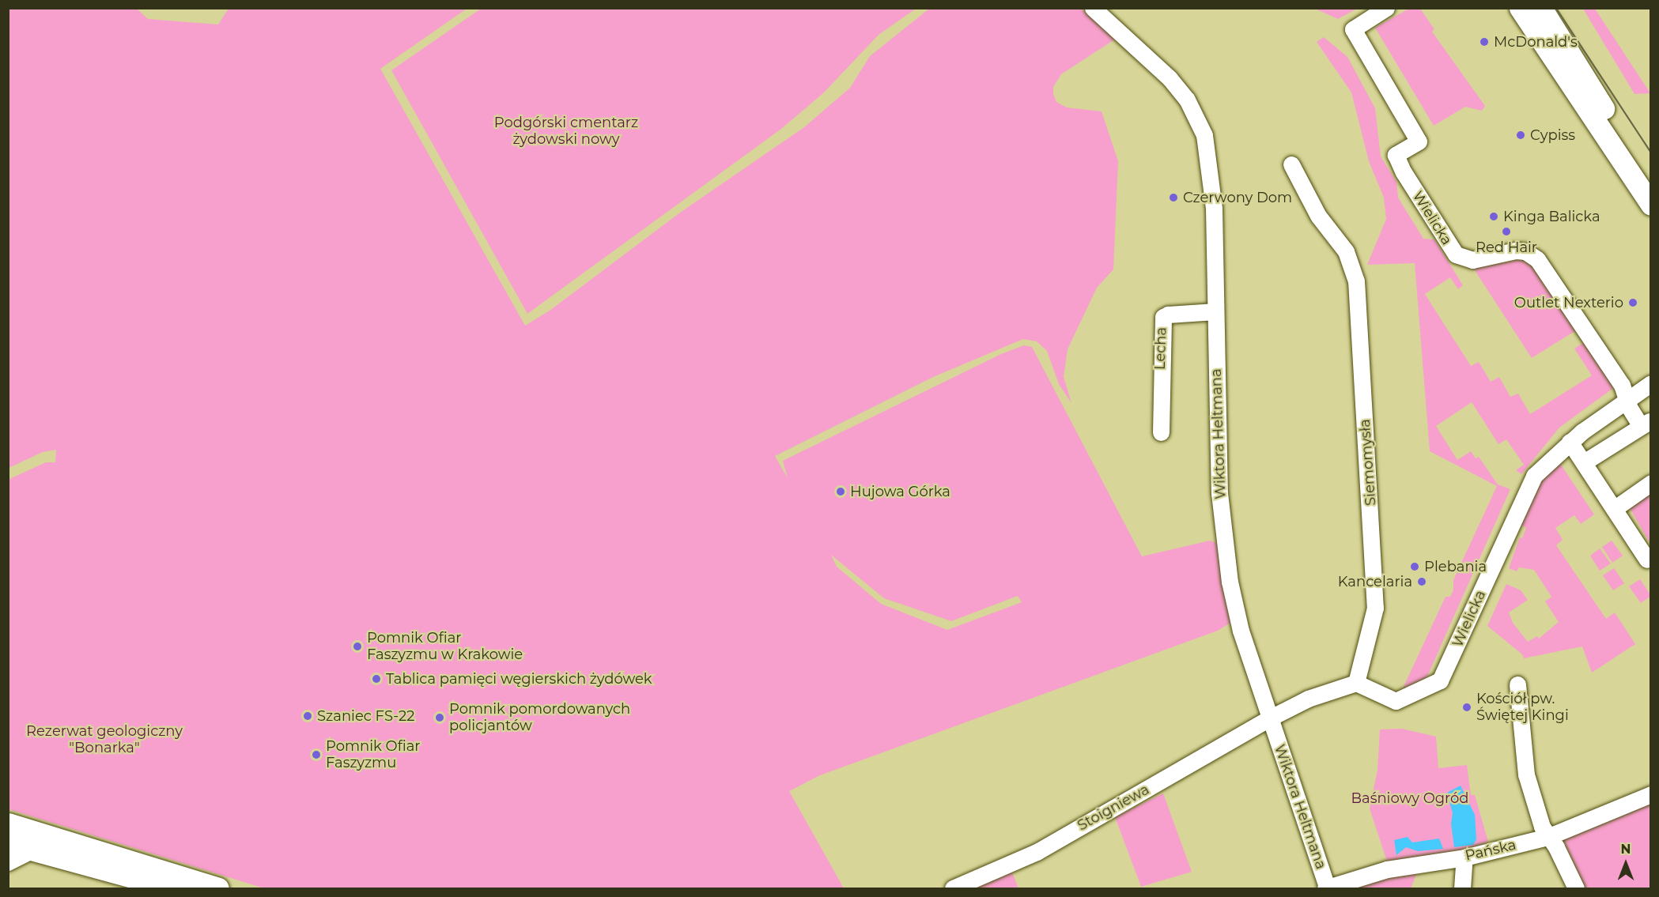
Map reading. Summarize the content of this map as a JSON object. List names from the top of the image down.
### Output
{
  "streets": {
    "street": [
      "Wielicka",
      "Lecha",
      "Wiktora Heltmana",
      "Siemomysła",
      "Stoigniewa",
      "Pańska"
    ]
  },
  "crossings": [
    ["Wielicka", "Siemomysła"],
    ["Lecha", "Wiktora Heltmana"],
    ["Wiktora Heltmana", "Stoigniewa"],
    ["Wiktora Heltmana", "Pańska"]
  ],
  "parks": ["Podgórski cmentarz żydowski nowy", "Rezerwat geologiczny \"Bonarka\"", "Baśniowy Ogród"],
  "places": [
    "McDonald's",
    "Cypiss",
    "Czerwony Dom",
    "Kinga Balicka",
    "Red Hair",
    "Outlet Nexterio",
    "Hujowa Górka",
    "Plebania",
    "Kancelaria",
    "Pomnik Ofiar Faszyzmu w Krakowie",
    "Tablica pamięci węgierskich żydówek",
    "Kościół pw. Świętej Kingi",
    "Szaniec FS-22",
    "Pomnik pomordowanych policjantów",
    "Pomnik Ofiar Faszyzmu"
  ],
  "north": "top"
}
